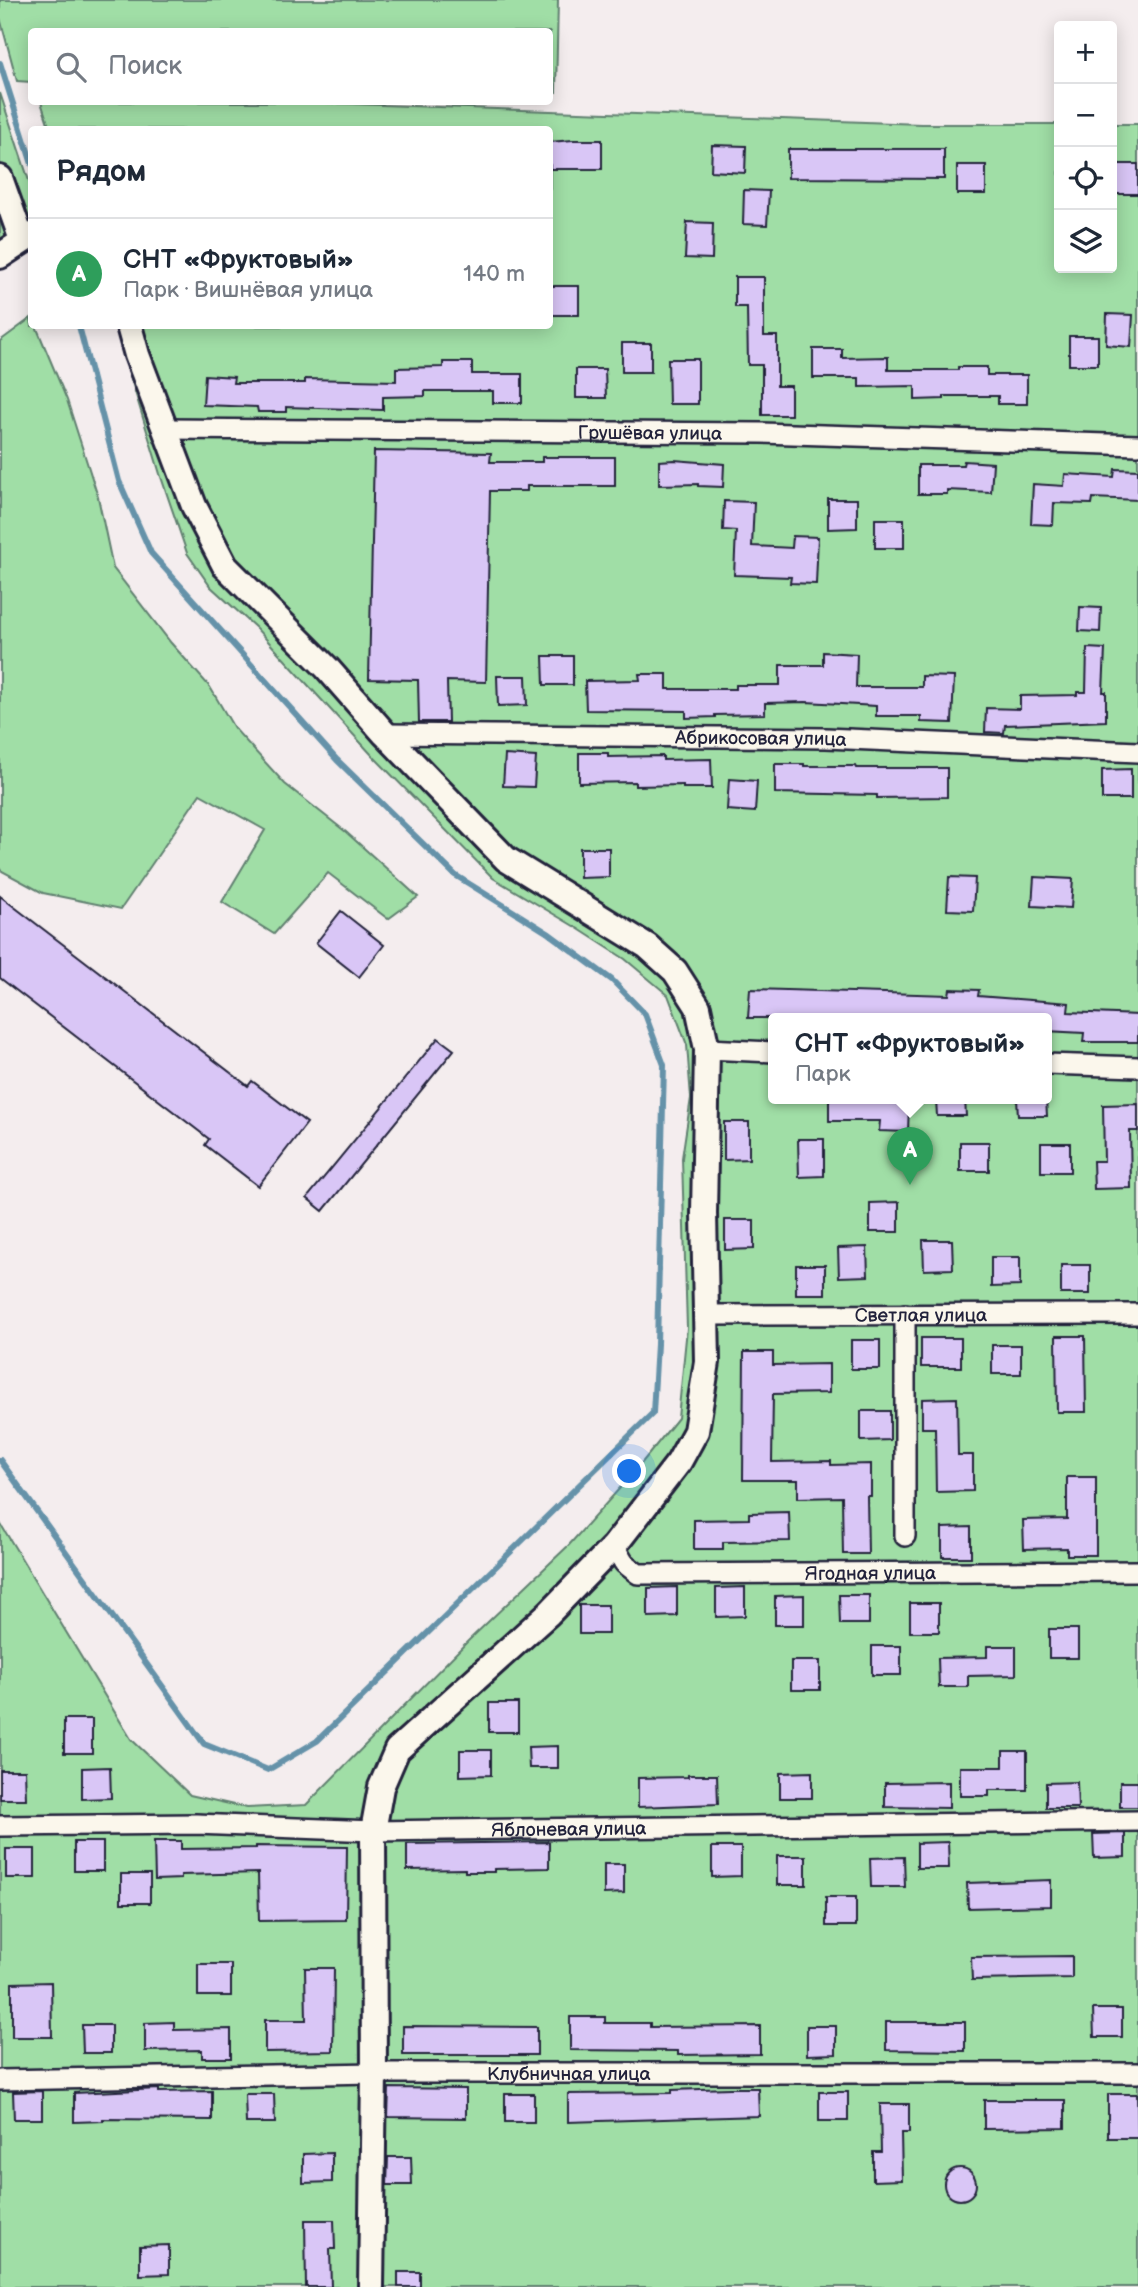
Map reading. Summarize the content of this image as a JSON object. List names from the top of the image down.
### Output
{
  "streets": {
    "street": [
      "Грушёвая улица",
      "Абрикосовая улица",
      "Светлая улица",
      "Ягодная улица",
      "Яблоневая улица",
      "Клубничная улица"
    ]
  },
  "page": {
    "map_buttons": ["+", "−"],
    "search": "Поиск",
    "heading": "Рядом",
    "list": [
      {
        "mark": "A",
        "name": "СНТ «Фруктовый»",
        "note": "Парк · Вишнёвая улица",
        "value": "140 m"
      }
    ],
    "popup": ["СНТ «Фруктовый»", "Парк"],
    "pins": "A"
  }
}
